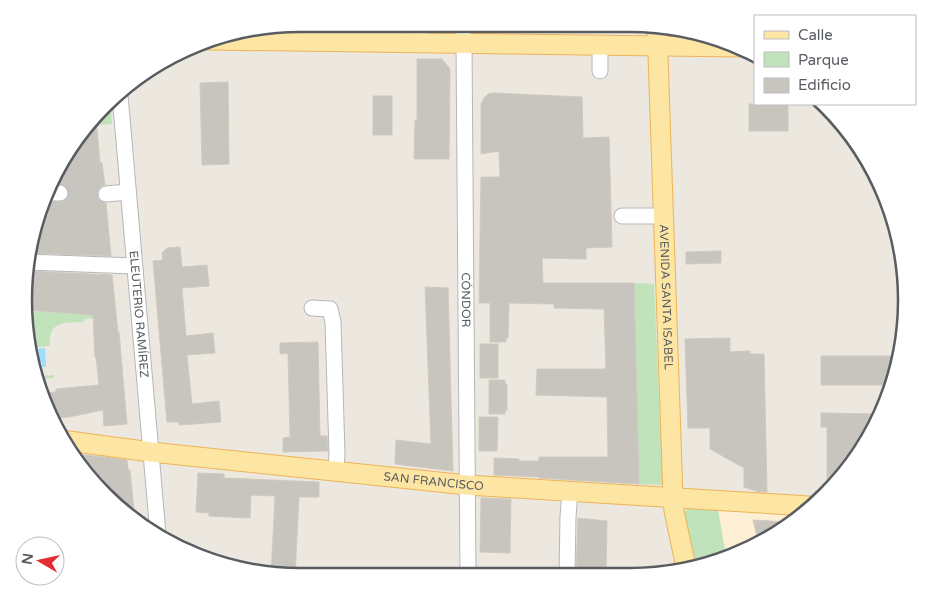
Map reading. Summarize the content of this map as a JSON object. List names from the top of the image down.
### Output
{
  "streets": {
    "main road": ["AVENIDA SANTA ISABEL", "SAN FRANCISCO"],
    "street": ["CÓNDOR", "ELEUTERIO RAMÍREZ"]
  },
  "crossings": [
    ["AVENIDA SANTA ISABEL", "SAN FRANCISCO"],
    ["CÓNDOR", "SAN FRANCISCO"],
    ["ELEUTERIO RAMÍREZ", "SAN FRANCISCO"]
  ],
  "legend": ["Calle", "Parque", "Edificio"],
  "north": "left"
}
